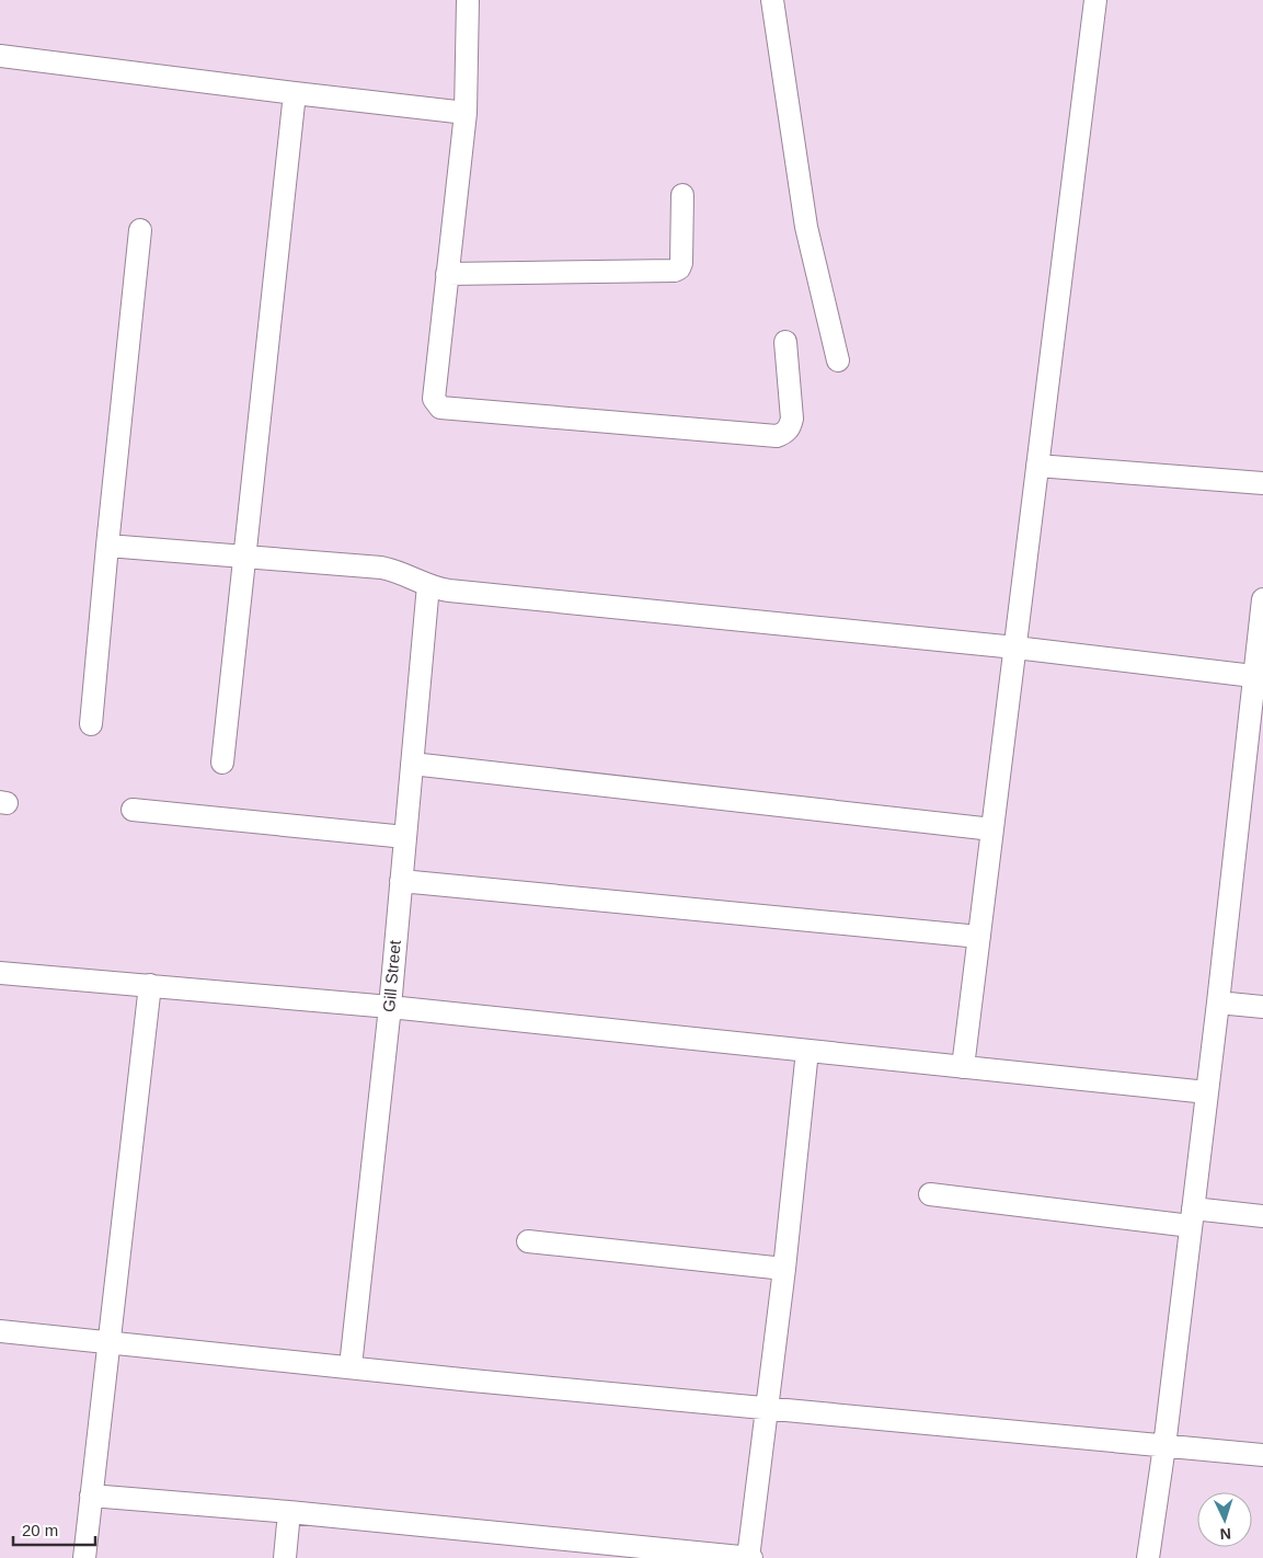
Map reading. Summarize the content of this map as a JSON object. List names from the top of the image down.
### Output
{
  "streets": {
    "street": ["Gill Street"]
  },
  "scale_bar": "20 m",
  "north": "bottom"
}
